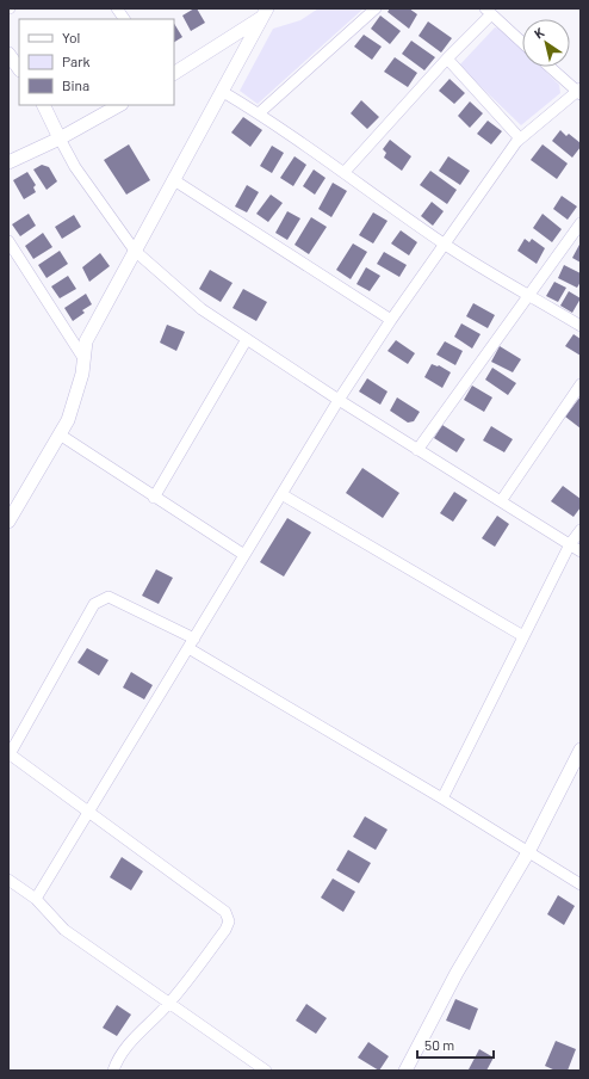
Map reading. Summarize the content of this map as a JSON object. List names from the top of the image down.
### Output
{
  "legend": ["Yol", "Park", "Bina"],
  "scale_bar": "50 m",
  "north": "top left"
}
